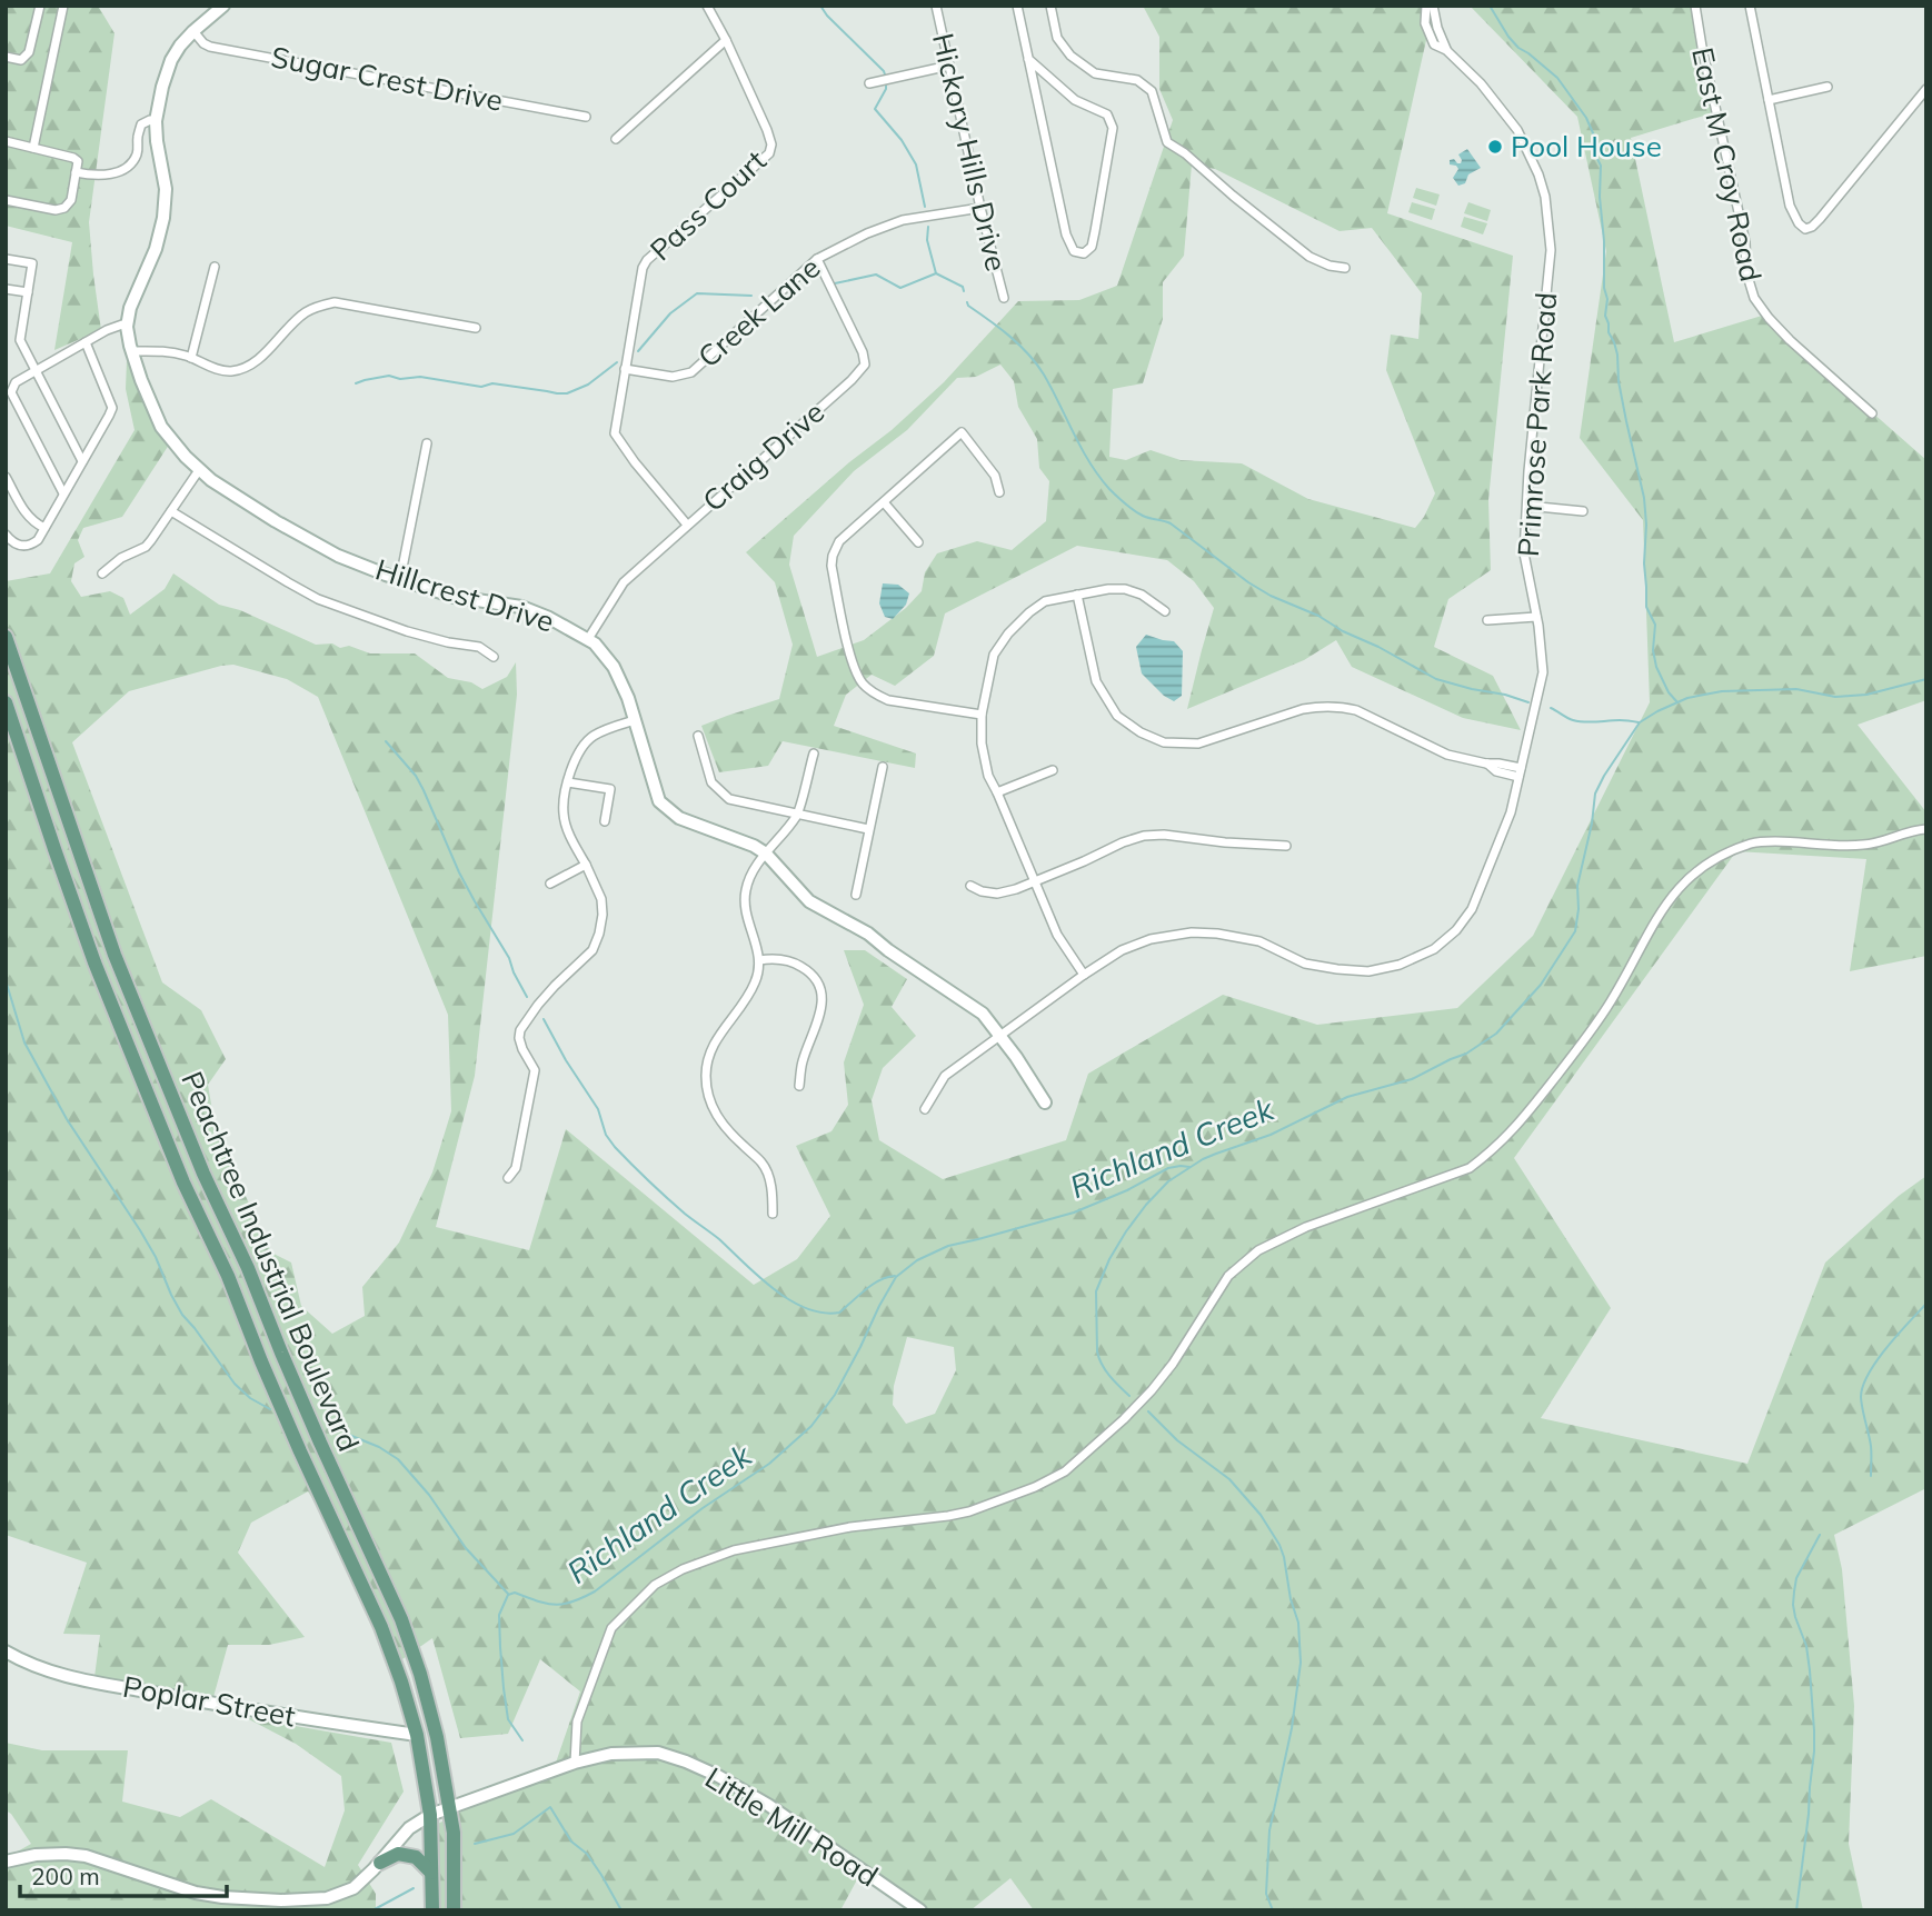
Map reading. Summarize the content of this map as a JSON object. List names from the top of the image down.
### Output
{
  "streets": {
    "main road": ["Peachtree Industrial Boulevard"],
    "street": [
      "Sugar Crest Drive",
      "Hickory Hills Drive",
      "East M Croy Road",
      "Pass Court",
      "Creek Lane",
      "Primrose Park Road",
      "Craig Drive",
      "Hillcrest Drive",
      "Poplar Street",
      "Little Mill Road"
    ]
  },
  "crossings": [
    ["Sugar Crest Drive", "Hillcrest Drive"],
    ["Hickory Hills Drive", "Creek Lane"],
    ["Pass Court", "Creek Lane"],
    ["Pass Court", "Craig Drive"],
    ["Creek Lane", "Craig Drive"],
    ["Primrose Park Road", "Hillcrest Drive"],
    ["Craig Drive", "Hillcrest Drive"],
    ["Peachtree Industrial Boulevard", "Poplar Street"],
    ["Peachtree Industrial Boulevard", "Little Mill Road"]
  ],
  "water": ["Richland Creek"],
  "places": ["Pool House"],
  "scale_bar": "200 m"
}
